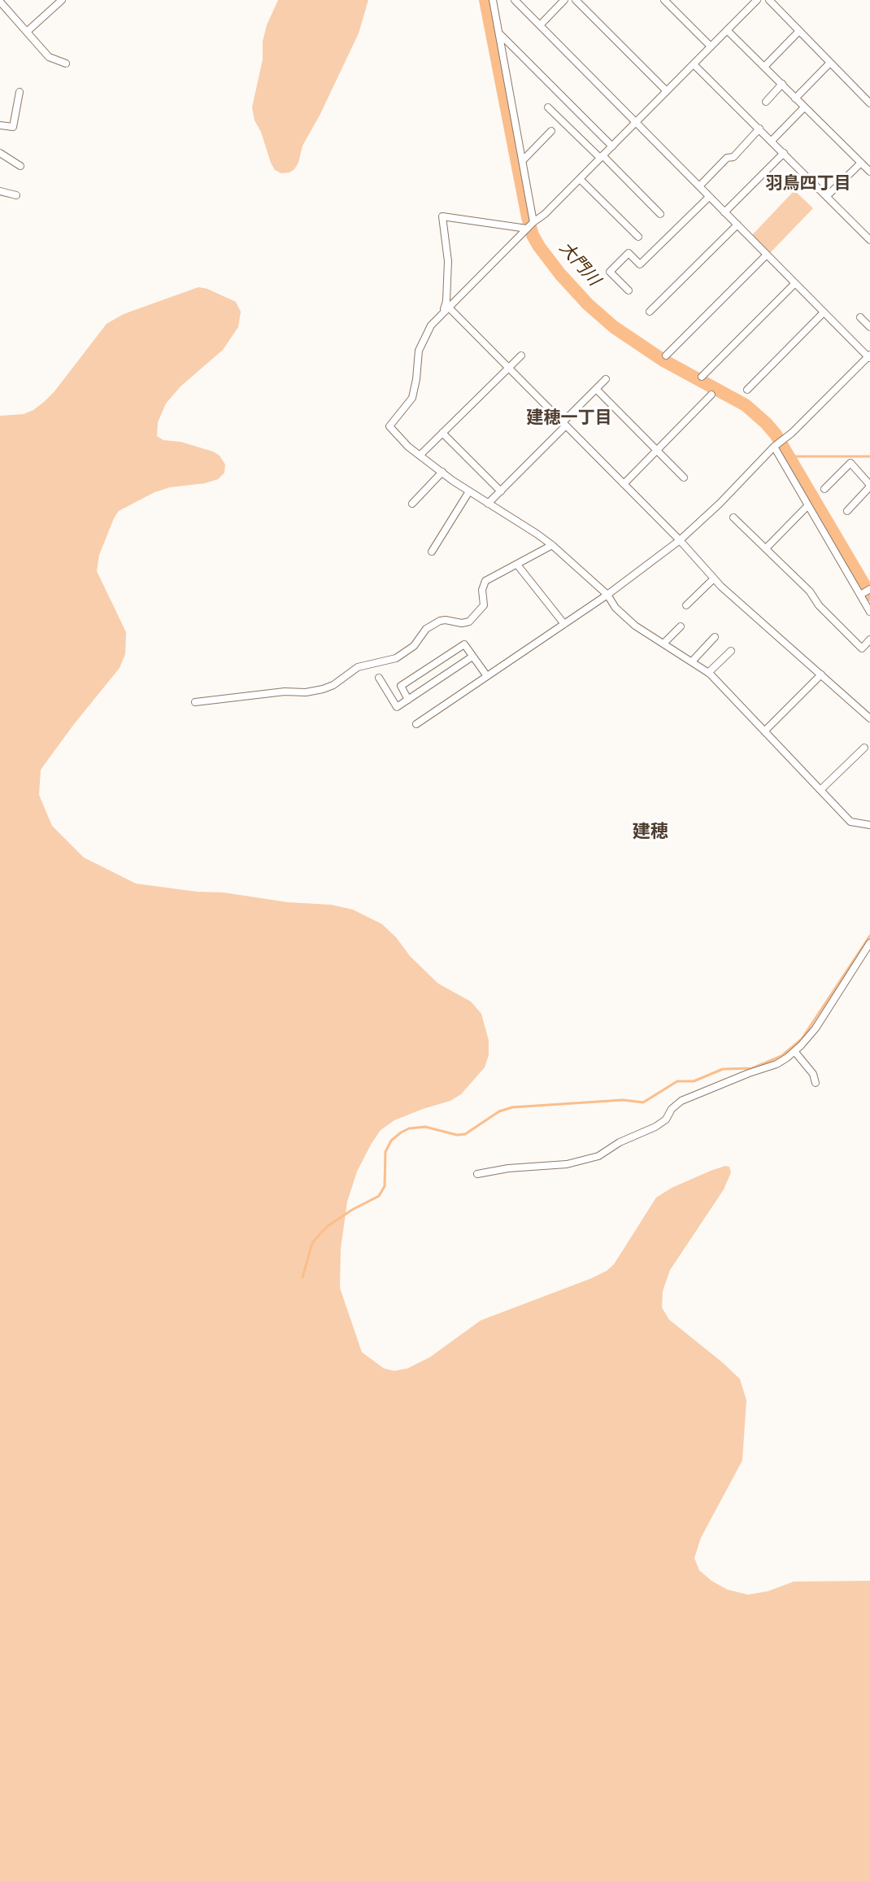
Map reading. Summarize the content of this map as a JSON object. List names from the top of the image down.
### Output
{
  "districts": ["羽鳥四丁目", "建穂一丁目", "建穂"],
  "water": ["大門川"]
}
